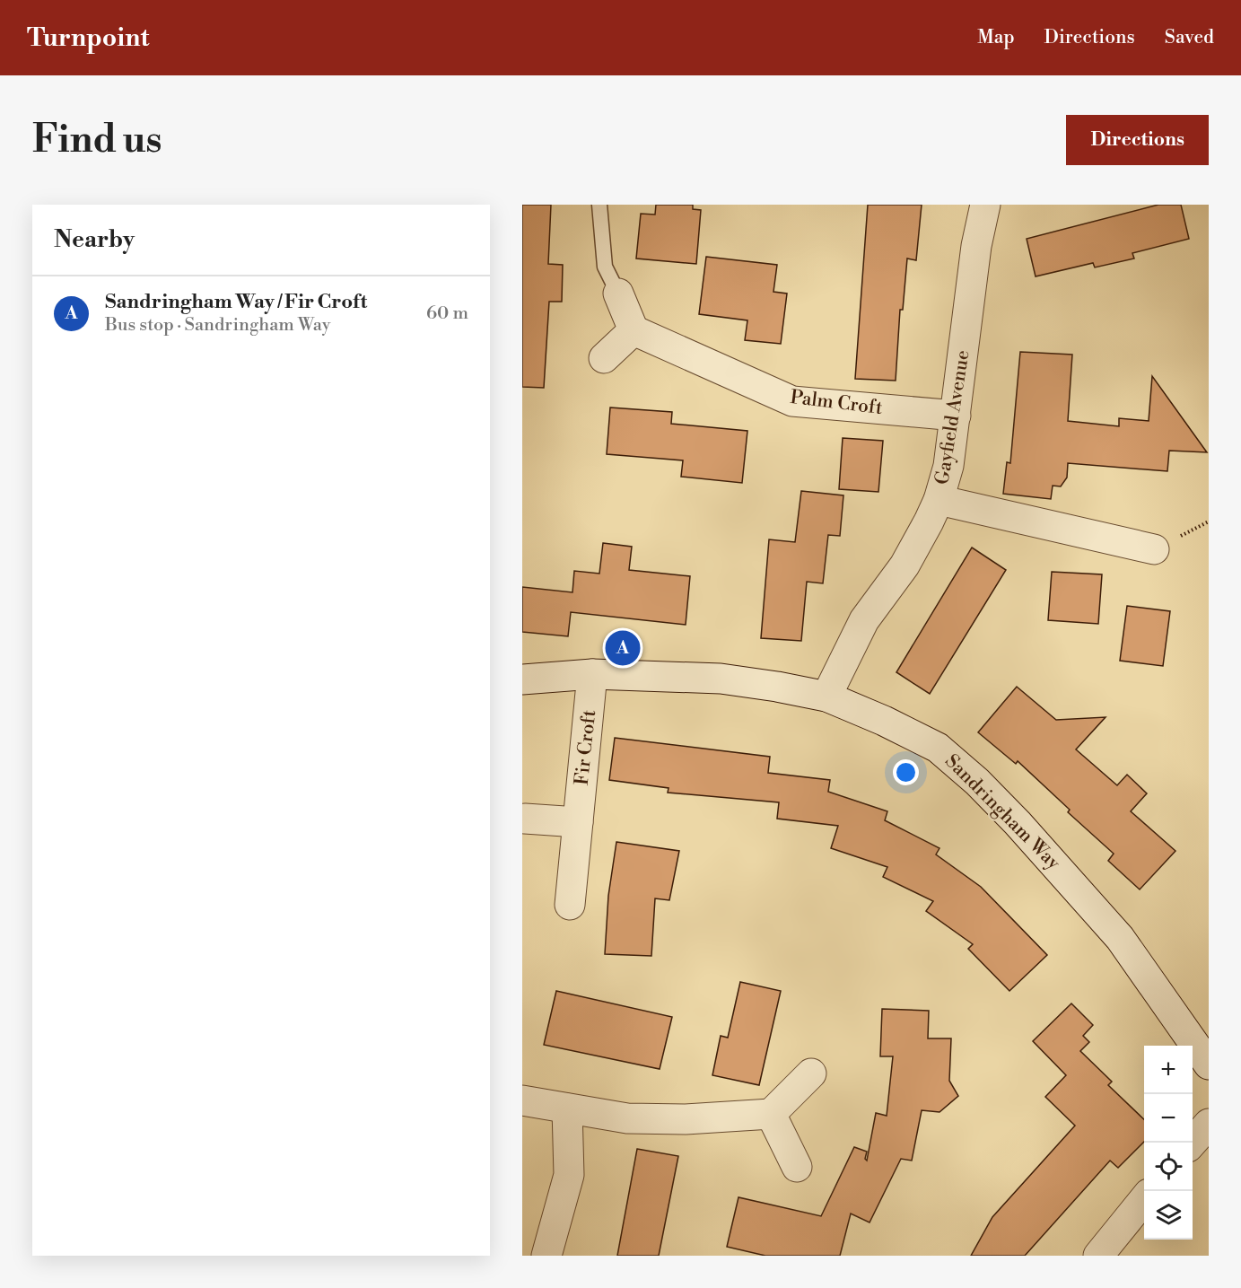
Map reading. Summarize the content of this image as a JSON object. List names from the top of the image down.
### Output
{
  "streets": {
    "street": [
      "Palm Croft",
      "Gayfield Avenue",
      "Fir Croft",
      "Sandringham Way"
    ]
  },
  "crossings": [
    ["Palm Croft", "Gayfield Avenue"],
    ["Gayfield Avenue", "Sandringham Way"],
    ["Fir Croft", "Sandringham Way"]
  ],
  "page": {
    "header": "Turnpoint",
    "nav": ["Map", "Directions", "Saved"],
    "buttons": "Directions",
    "title": "Find us",
    "heading": "Nearby",
    "list": [
      {
        "mark": "A",
        "name": "Sandringham Way / Fir Croft",
        "note": "Bus stop · Sandringham Way",
        "value": "60 m"
      }
    ],
    "pins": "A",
    "map_buttons": ["+", "−"]
  }
}
